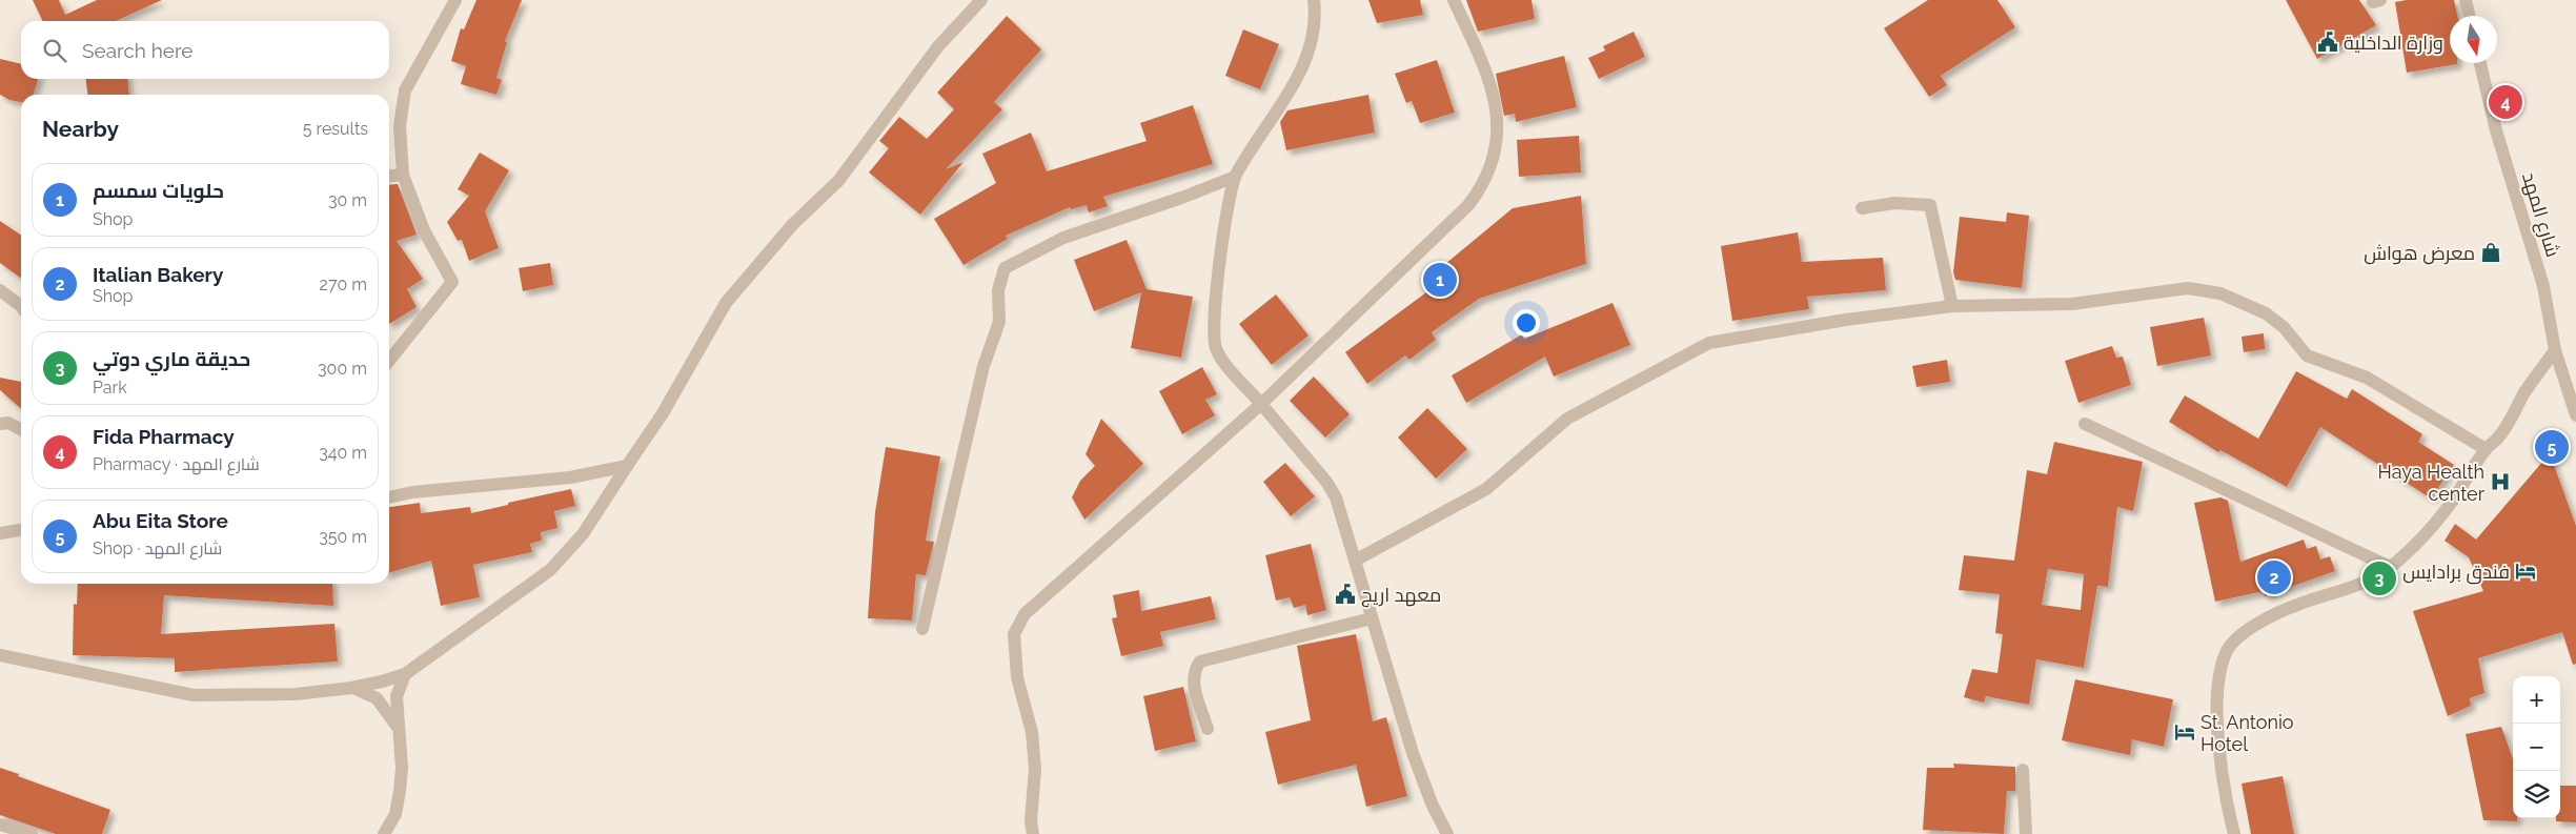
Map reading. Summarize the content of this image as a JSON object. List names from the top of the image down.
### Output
{
  "streets": {
    "street": ["شارع المهد"]
  },
  "places": {
    "public building": ["وزارة الداخلية", "معهد اريج"],
    "shop": ["معرض هواش"],
    "hospital": ["Haya Health center"],
    "hotel": ["فندق برادايس", "St. Antonio Hotel"]
  },
  "north": "bottom",
  "page": {
    "search": "Search here",
    "pins": [
      "4",
      "1",
      "5",
      "2",
      "3"
    ],
    "heading": ["Nearby", "5 results"],
    "list": [
      {
        "mark": "1",
        "name": "حلويات سمسم",
        "note": "Shop",
        "value": "30 m"
      },
      {
        "mark": "2",
        "name": "Italian Bakery",
        "note": "Shop",
        "value": "270 m"
      },
      {
        "mark": "3",
        "name": "حديقة ماري دوتي",
        "note": "Park",
        "value": "300 m"
      },
      {
        "mark": "4",
        "name": "Fida Pharmacy",
        "note": "Pharmacy · شارع المهد",
        "value": "340 m"
      },
      {
        "mark": "5",
        "name": "Abu Eita Store",
        "note": "Shop · شارع المهد",
        "value": "350 m"
      }
    ],
    "map_buttons": ["+", "−"]
  }
}
